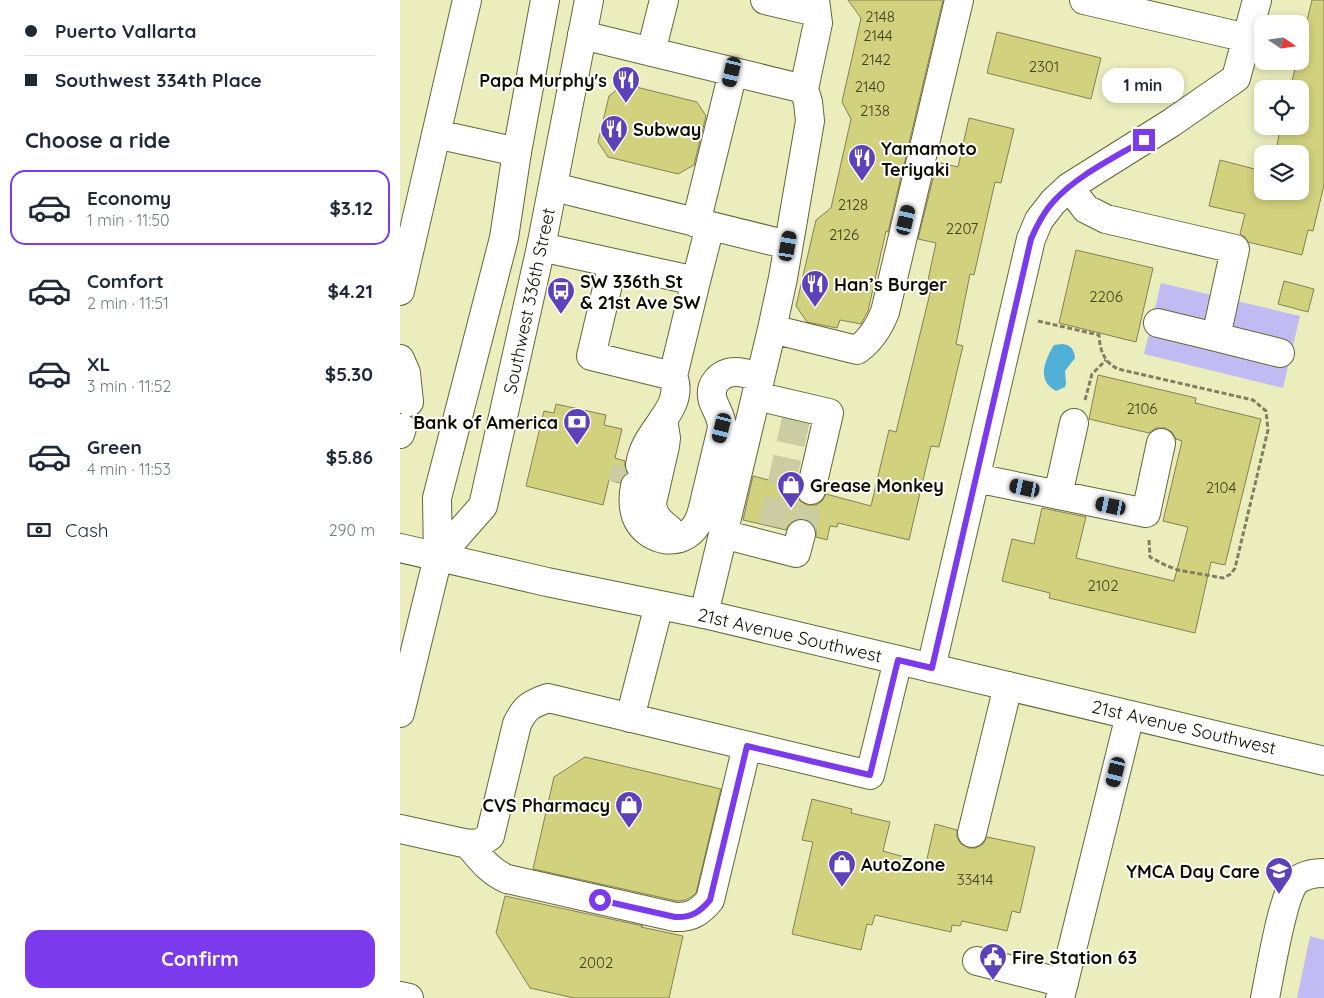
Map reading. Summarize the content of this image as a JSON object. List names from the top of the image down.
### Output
{
  "streets": {
    "main road": ["Southwest 336th Street", "21st Avenue Southwest"]
  },
  "crossings": [
    ["Southwest 336th Street", "21st Avenue Southwest"]
  ],
  "places": {
    "restaurant": [
      "Papa Murphy's",
      "Subway",
      "Yamamoto Teriyaki",
      "Han’s Burger"
    ],
    "bus stop": ["SW 336th St & 21st Ave SW"],
    "bank": ["Bank of America"],
    "shop": ["Grease Monkey", "CVS Pharmacy", "AutoZone"],
    "school or university": ["YMCA Day Care"],
    "public building": ["Fire Station 63"]
  },
  "house_numbers": [
    "2148",
    "2144",
    "2142",
    "2301",
    "2140",
    "2138",
    "2128",
    "2207",
    "2126",
    "2206",
    "2106",
    "2104",
    "2102",
    "33414",
    "2002"
  ],
  "north": "right",
  "page": {
    "banner": ["Puerto Vallarta", "Southwest 334th Place"],
    "bubble": "1 min",
    "heading": "Choose a ride",
    "list": [
      {
        "name": "Economy",
        "note": "1 min · 11:50",
        "value": "$3.12"
      },
      {
        "name": "Comfort",
        "note": "2 min · 11:51",
        "value": "$4.21"
      },
      {
        "name": "XL",
        "note": "3 min · 11:52",
        "value": "$5.30"
      },
      {
        "name": "Green",
        "note": "4 min · 11:53",
        "value": "$5.86"
      }
    ],
    "pay": ["Cash", "290 m"],
    "buttons": "Confirm"
  }
}
